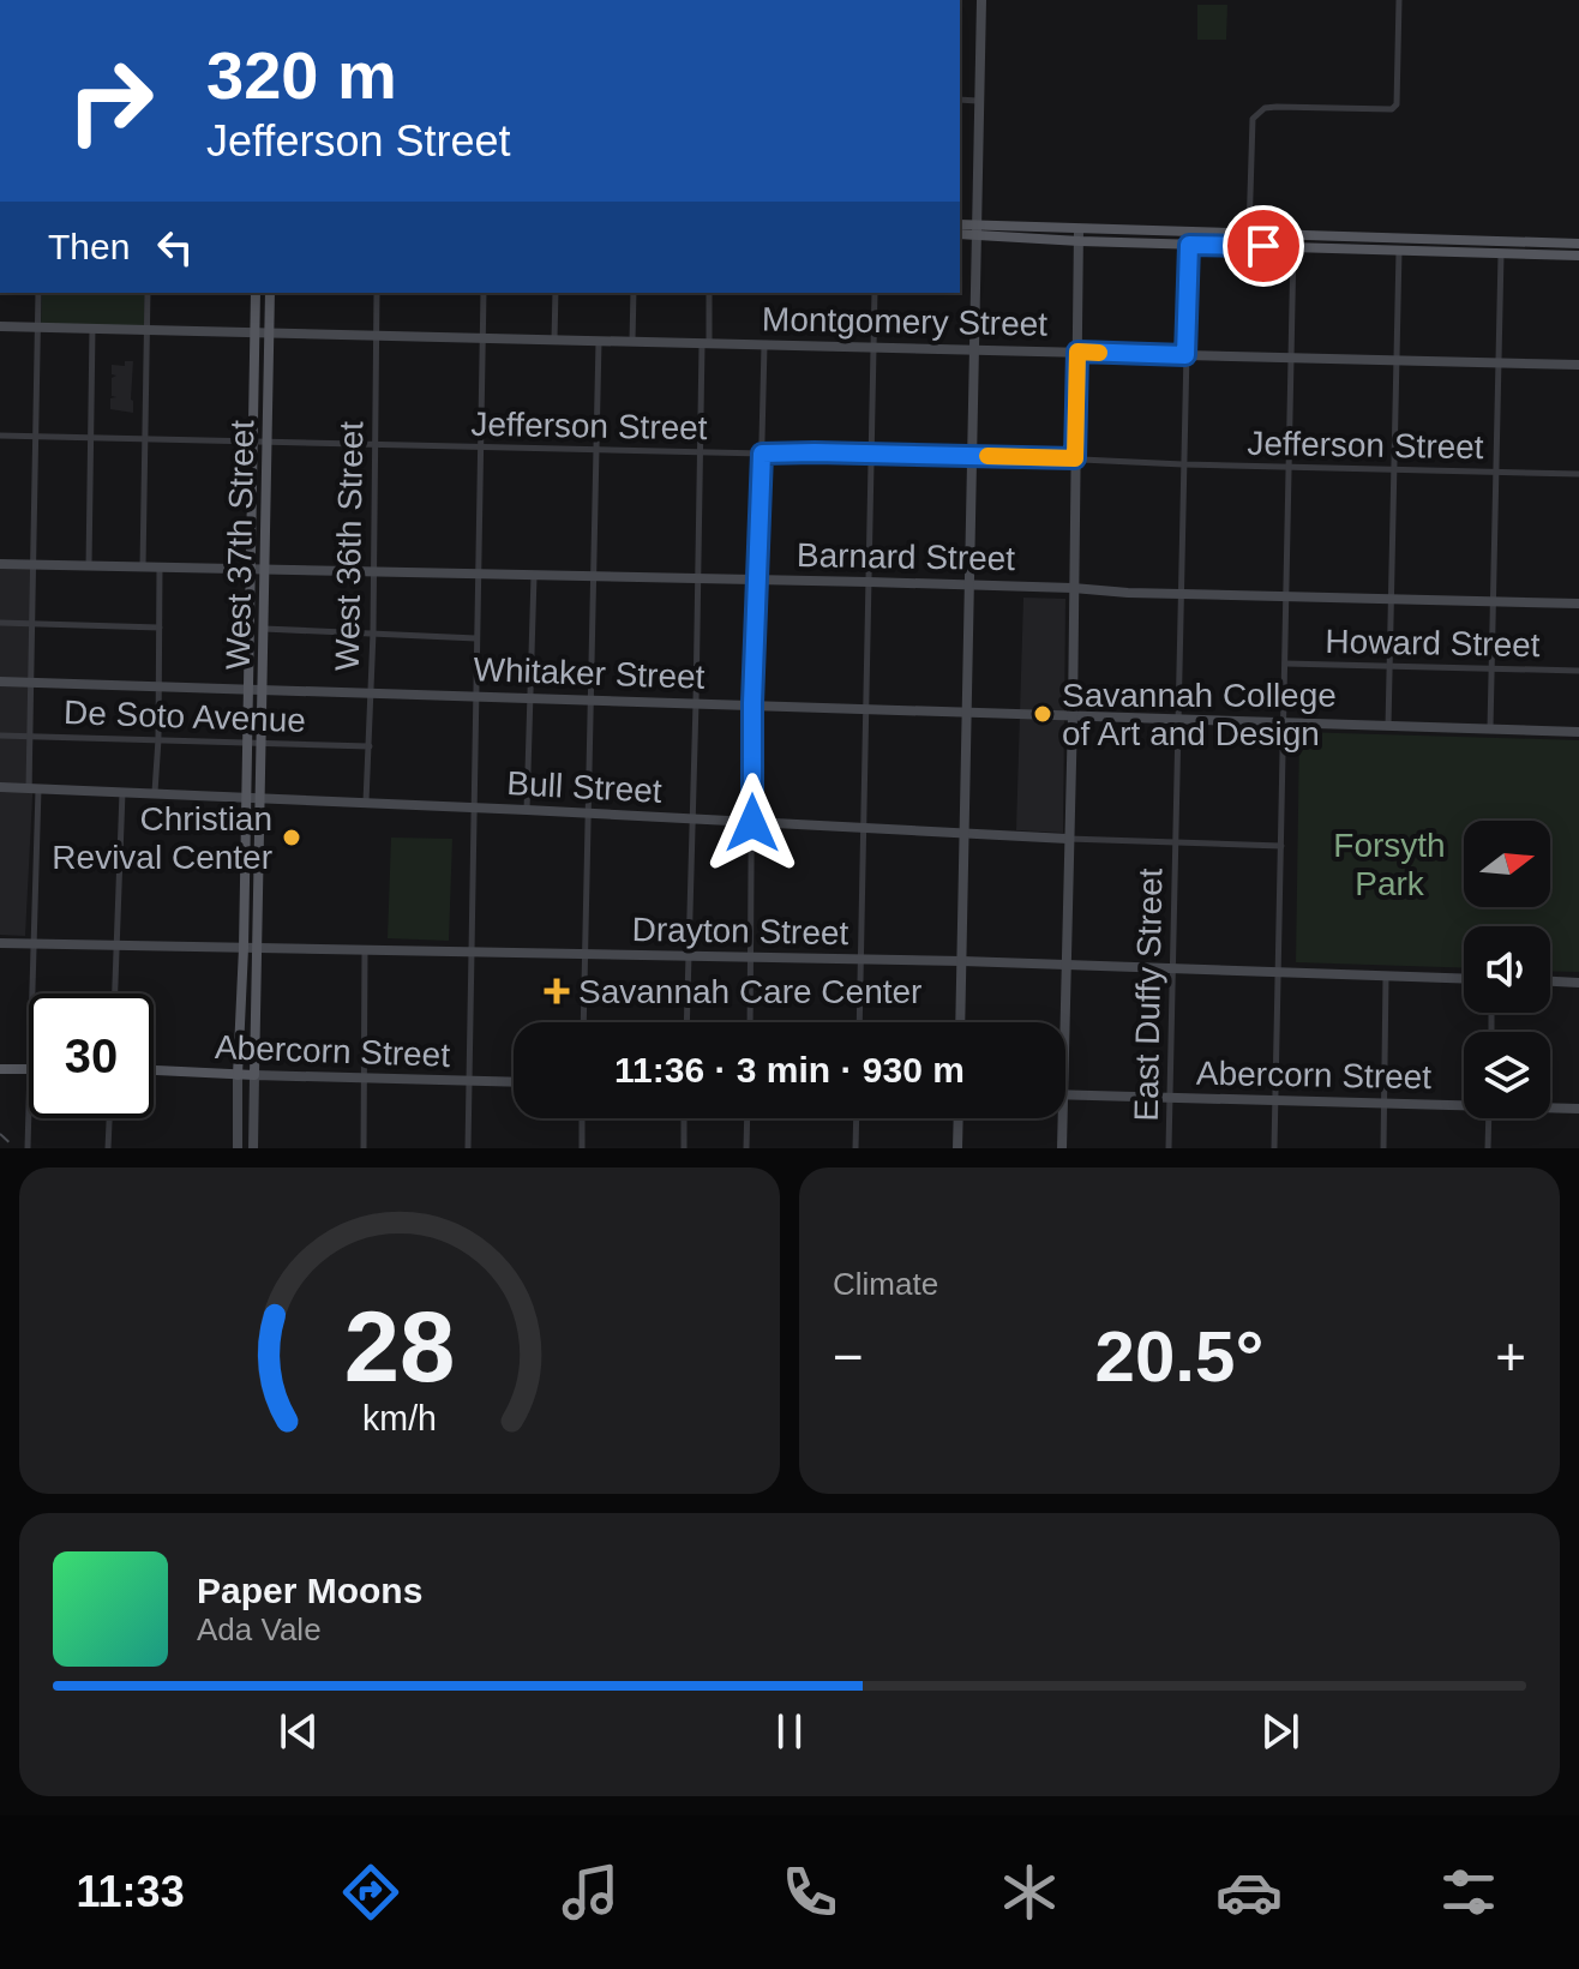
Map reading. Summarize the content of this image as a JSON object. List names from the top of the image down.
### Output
{
  "streets": {
    "main road": [
      "Montgomery Street",
      "West 37th Street",
      "Barnard Street",
      "Whitaker Street",
      "Bull Street",
      "Drayton Street",
      "Abercorn Street"
    ],
    "street": [
      "Jefferson Street",
      "West 36th Street",
      "Howard Street",
      "De Soto Avenue",
      "East Duffy Street"
    ]
  },
  "crossings": [
    ["Montgomery Street", "West 37th Street"],
    ["Montgomery Street", "West 36th Street"],
    ["Montgomery Street", "East Duffy Street"],
    ["Jefferson Street", "West 37th Street"],
    ["Jefferson Street", "West 36th Street"],
    ["Jefferson Street", "East Duffy Street"],
    ["West 37th Street", "Barnard Street"],
    ["West 37th Street", "Whitaker Street"],
    ["West 37th Street", "De Soto Avenue"],
    ["West 37th Street", "Bull Street"],
    ["West 37th Street", "Drayton Street"],
    ["West 37th Street", "Abercorn Street"],
    ["West 36th Street", "Barnard Street"],
    ["West 36th Street", "Whitaker Street"],
    ["West 36th Street", "De Soto Avenue"],
    ["West 36th Street", "Bull Street"],
    ["Barnard Street", "East Duffy Street"],
    ["Whitaker Street", "East Duffy Street"],
    ["Bull Street", "East Duffy Street"],
    ["Drayton Street", "East Duffy Street"],
    ["East Duffy Street", "Abercorn Street"]
  ],
  "parks": ["Forsyth Park"],
  "places": {
    "other": ["Savannah College of Art and Design", "Christian Revival Center"],
    "health": ["Savannah Care Center"]
  },
  "north": "right",
  "page": {
    "turn": ["320 m", "Jefferson Street"],
    "then": "Then",
    "limit": "30",
    "trip": "11:36 · 3 min · 930 m",
    "tile": "Climate",
    "heat": ["−", "20.5°", "+"],
    "song": ["Paper Moons", "Ada Vale"],
    "tabs": "11:33",
    "gauge": ["28", "km/h"]
  }
}
